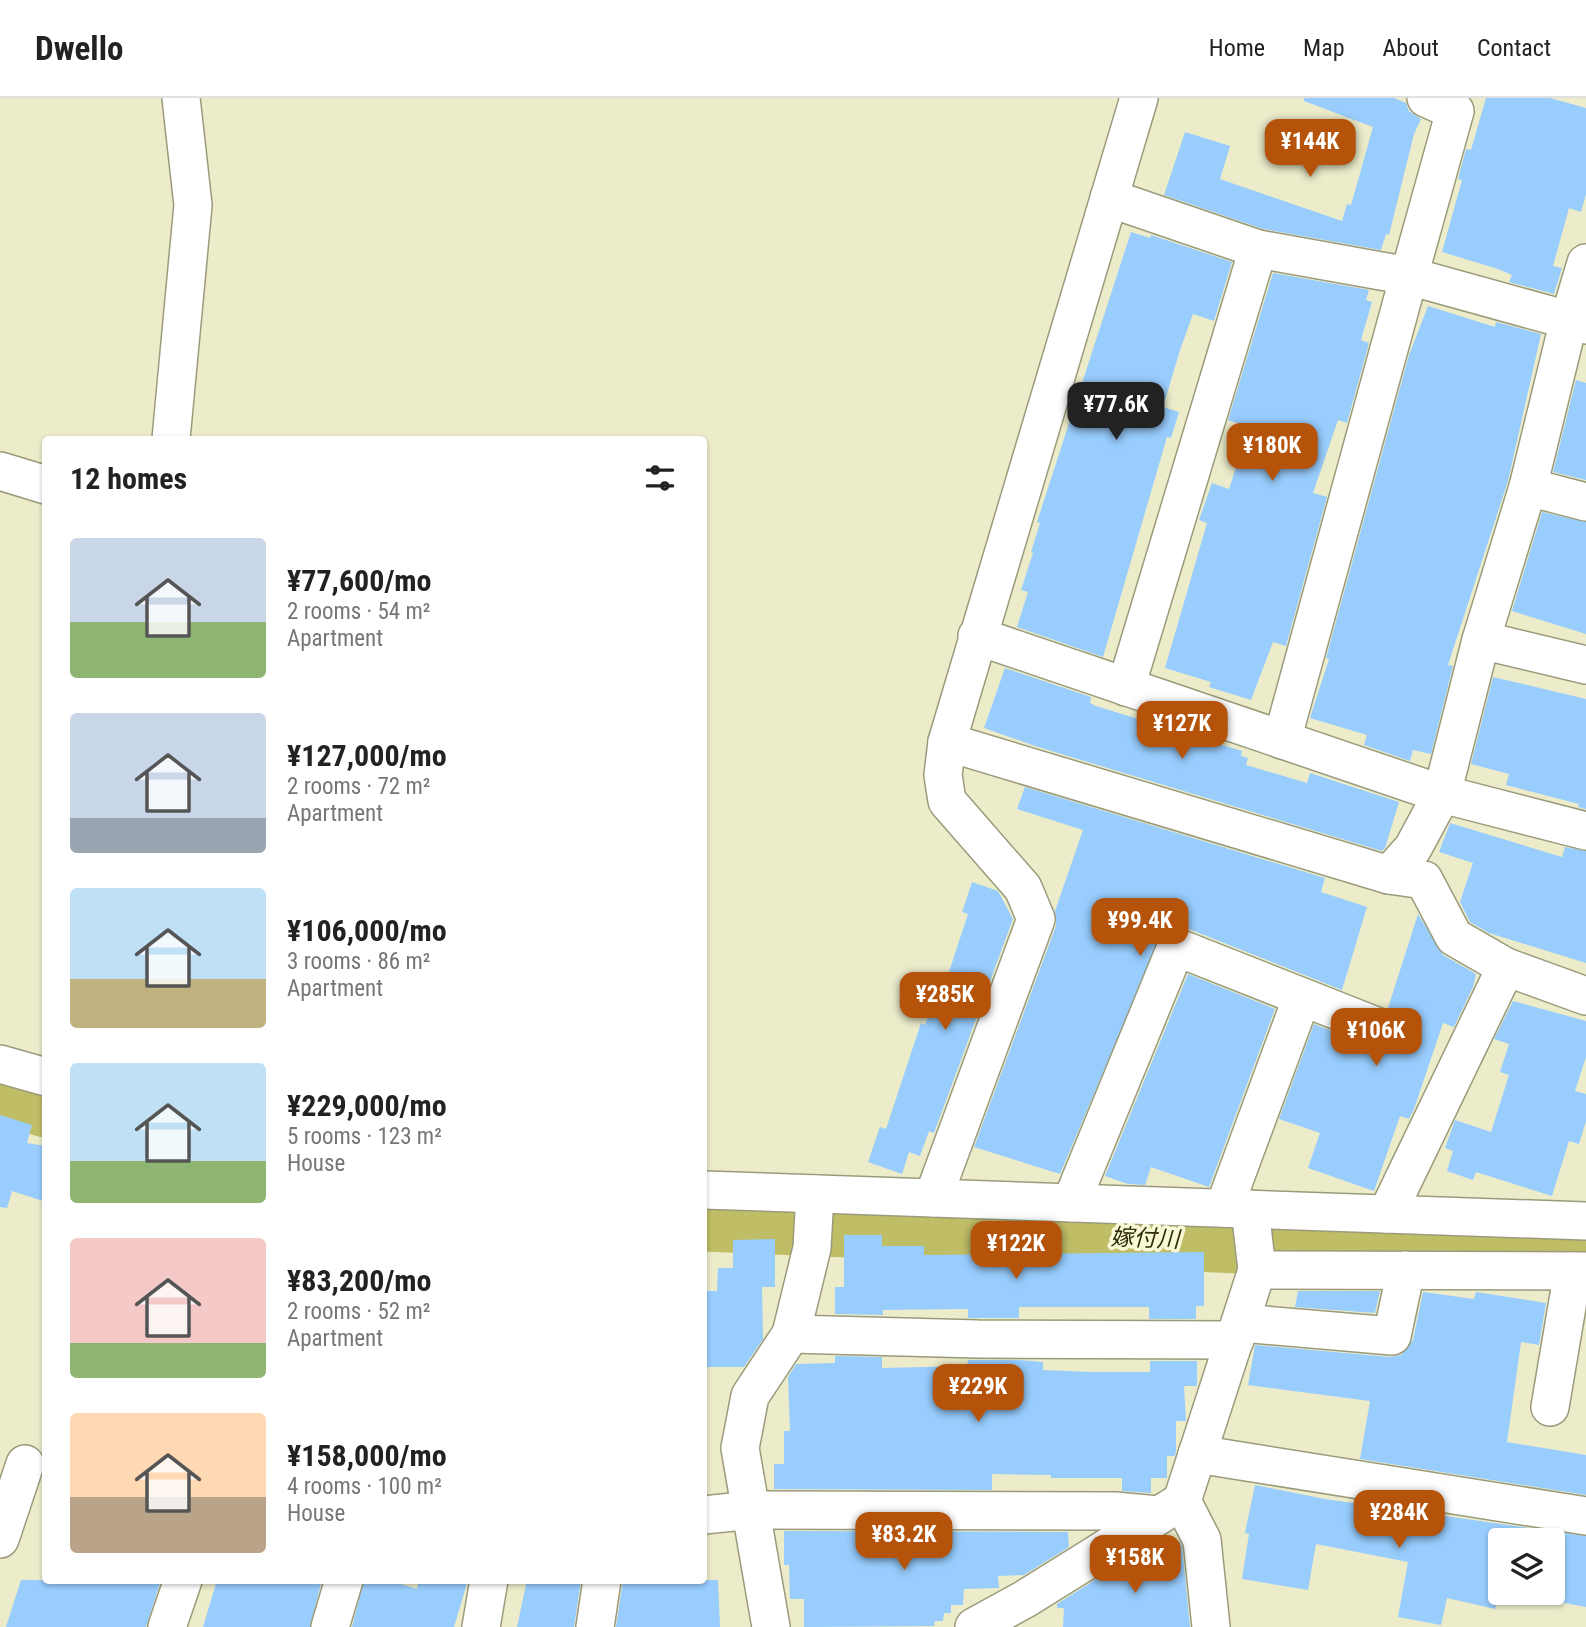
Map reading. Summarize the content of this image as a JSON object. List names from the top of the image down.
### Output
{
  "water": ["嫁付川"],
  "page": {
    "header": "Dwello",
    "nav": [
      "Home",
      "Map",
      "About",
      "Contact"
    ],
    "price": [
      "¥144K",
      "¥77.6K",
      "¥180K",
      "¥127K",
      "¥99.4K",
      "¥285K",
      "¥106K",
      "¥122K",
      "¥229K",
      "¥284K",
      "¥83.2K",
      "¥158K"
    ],
    "heading": "12 homes",
    "list": [
      {
        "name": "¥77,600/mo",
        "note": "2 rooms · 54 m² · Apartment"
      },
      {
        "name": "¥127,000/mo",
        "note": "2 rooms · 72 m² · Apartment"
      },
      {
        "name": "¥106,000/mo",
        "note": "3 rooms · 86 m² · Apartment"
      },
      {
        "name": "¥229,000/mo",
        "note": "5 rooms · 123 m² · House"
      },
      {
        "name": "¥83,200/mo",
        "note": "2 rooms · 52 m² · Apartment"
      },
      {
        "name": "¥158,000/mo",
        "note": "4 rooms · 100 m² · House"
      }
    ]
  }
}
